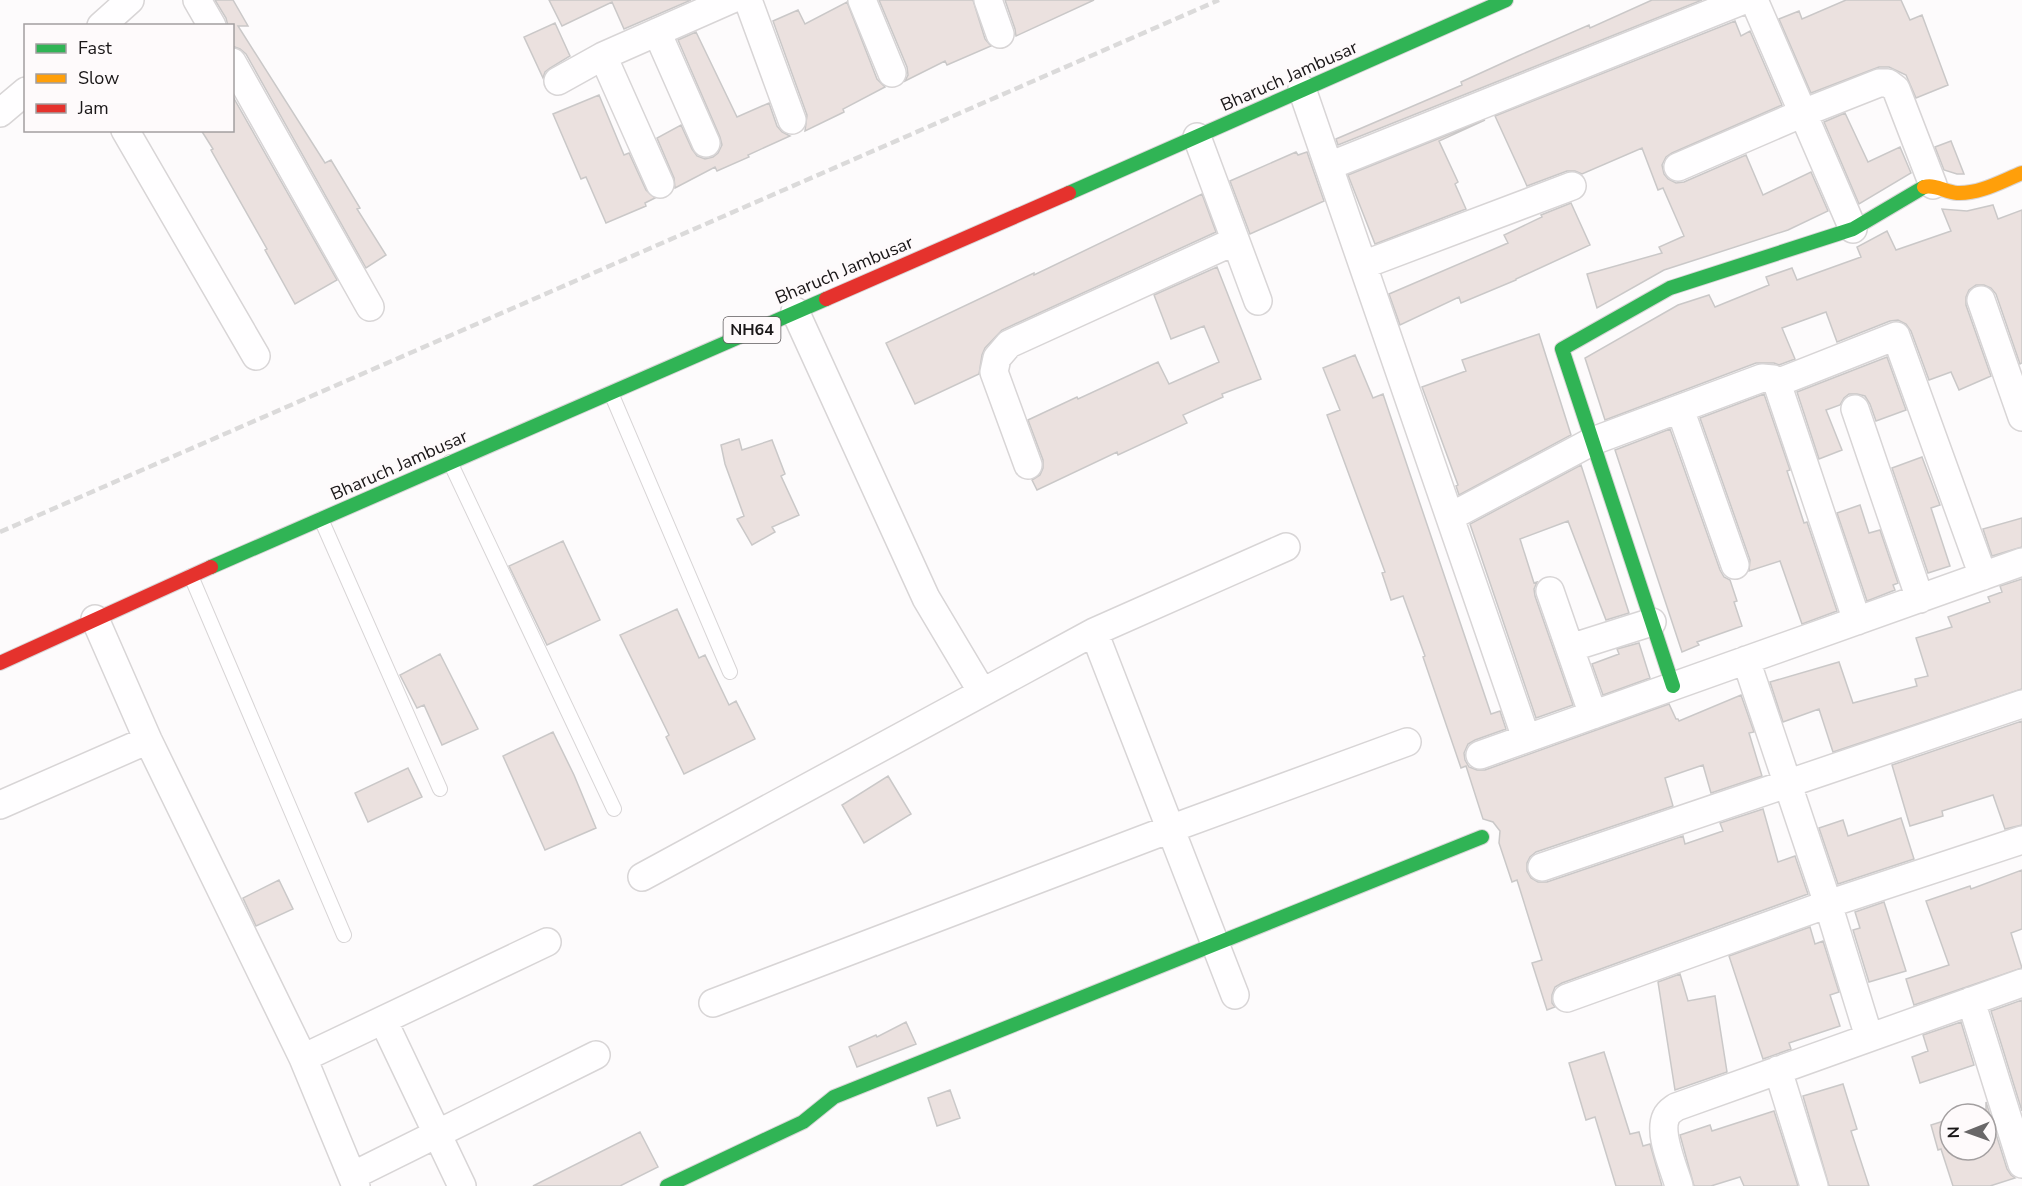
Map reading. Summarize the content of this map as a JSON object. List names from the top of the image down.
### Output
{
  "streets": {
    "main road": ["Bharuch Jambusar", "NH64"]
  },
  "legend": ["Fast", "Slow", "Jam"],
  "north": "left"
}
